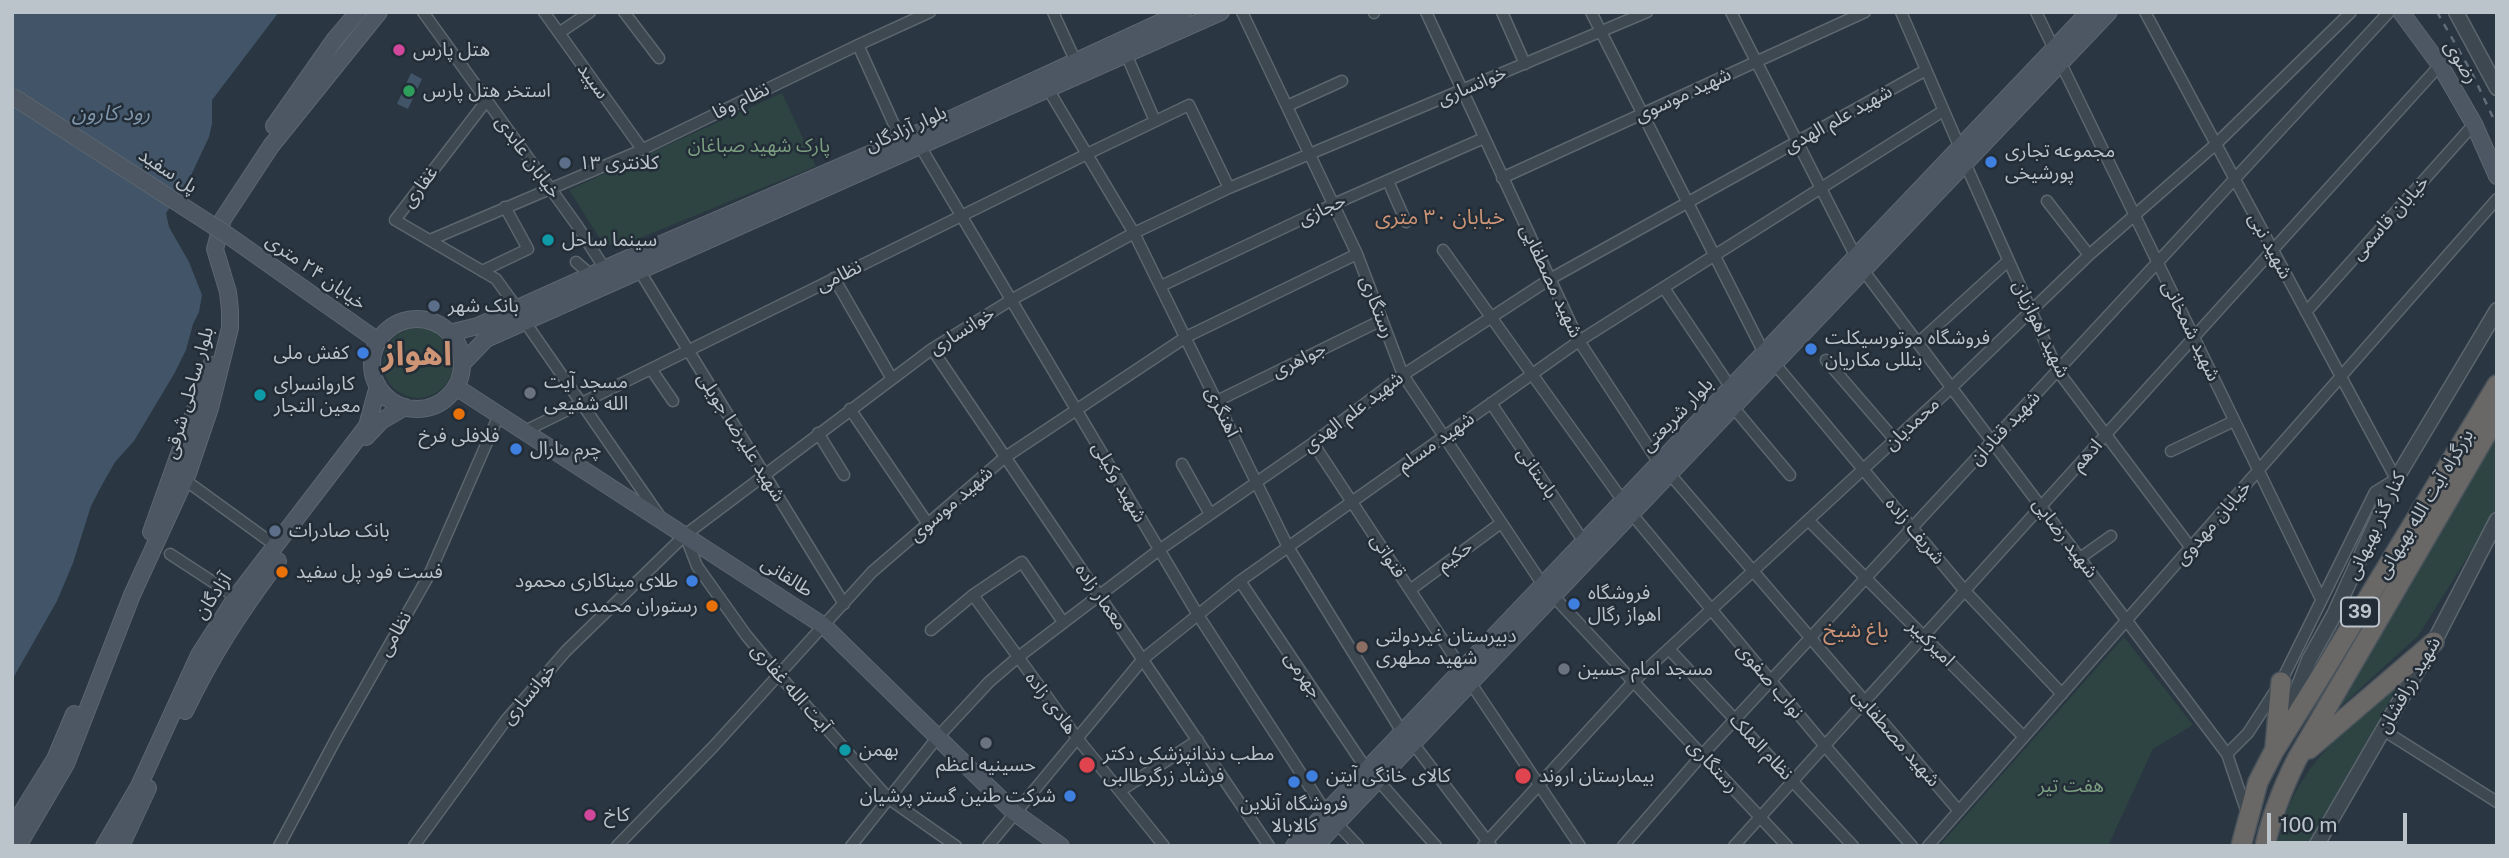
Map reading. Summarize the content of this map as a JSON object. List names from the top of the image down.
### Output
{
  "streets": {
    "highway": ["بزرگراه آیت الله بهبهانی", "39"],
    "main road": [
      "رضوی",
      "بلوار آزادگان",
      "پل سفید",
      "خیابان ۲۴ متری",
      "بلوار ساحلی شرقی",
      "بلوار شریعتی",
      "طالقانی",
      "آزادگان"
    ],
    "street": [
      "سپید",
      "خوانساری",
      "شهید موسوی",
      "نظام وفا",
      "شهید علم الهدی",
      "خیابان عابدی",
      "غفاری",
      "حجازی",
      "خیابان قاسمی",
      "شهید نبی",
      "نظامی",
      "شهید مصطفایی",
      "رستگاری",
      "شهید اهوازیان",
      "شهید شمخانی",
      "جواهری",
      "آهنگری",
      "محمدیان",
      "شهید قنادان",
      "شهید علیرضا جویلی",
      "شهید مسلم",
      "ادهم",
      "باستانی",
      "شهید وکیلی",
      "خیابان مهدوی",
      "کنار گذر بهبهانی",
      "شریف زاده",
      "شهید رضایی",
      "قنواتی",
      "حکیم",
      "معمار زاده",
      "امیرکبیر",
      "جهرمی",
      "نواب صفوی",
      "شهید زرافشان",
      "آیت الله غفاری",
      "هادی زاده",
      "نظام الملک"
    ]
  },
  "crossings": [
    ["رضوی", "خیابان قاسمی"],
    ["رضوی", "ادهم"],
    ["سپید", "نظام وفا"],
    ["خوانساری", "نظامی"],
    ["خوانساری", "شهید مصطفایی"],
    ["خوانساری", "رستگاری"],
    ["خوانساری", "آهنگری"],
    ["خوانساری", "شهید علیرضا جویلی"],
    ["خوانساری", "شهید وکیلی"],
    ["خوانساری", "شریف زاده"],
    ["خوانساری", "طالقانی"],
    ["خوانساری", "معمار زاده"],
    ["خوانساری", "آیت الله غفاری"],
    ["شهید موسوی", "شهید مصطفایی"],
    ["شهید موسوی", "رستگاری"],
    ["شهید موسوی", "آهنگری"],
    ["شهید موسوی", "شهید علیرضا جویلی"],
    ["شهید موسوی", "شهید وکیلی"],
    ["شهید موسوی", "شریف زاده"],
    ["شهید موسوی", "شهید رضایی"],
    ["شهید موسوی", "طالقانی"],
    ["شهید موسوی", "معمار زاده"],
    ["شهید موسوی", "آیت الله غفاری"],
    ["نظام وفا", "خیابان عابدی"],
    ["نظام وفا", "غفاری"],
    ["شهید علم الهدی", "شهید مصطفایی"],
    ["شهید علم الهدی", "رستگاری"],
    ["شهید علم الهدی", "شهید اهوازیان"],
    ["شهید علم الهدی", "آهنگری"],
    ["شهید علم الهدی", "شهید وکیلی"],
    ["شهید علم الهدی", "شریف زاده"],
    ["شهید علم الهدی", "شهید رضایی"],
    ["شهید علم الهدی", "قنواتی"],
    ["شهید علم الهدی", "طالقانی"],
    ["شهید علم الهدی", "معمار زاده"],
    ["شهید علم الهدی", "نواب صفوی"],
    ["شهید علم الهدی", "آیت الله غفاری"],
    ["شهید علم الهدی", "هادی زاده"],
    ["بلوار آزادگان", "خیابان عابدی"],
    ["بلوار آزادگان", "غفاری"],
    ["بلوار آزادگان", "خیابان ۲۴ متری"],
    ["بلوار آزادگان", "آهنگری"],
    ["بلوار آزادگان", "شهید علیرضا جویلی"],
    ["بلوار آزادگان", "شهید وکیلی"],
    ["بلوار آزادگان", "طالقانی"],
    ["بلوار آزادگان", "آزادگان"],
    ["خیابان عابدی", "غفاری"],
    ["پل سفید", "خیابان ۲۴ متری"],
    ["حجازی", "شهید مصطفایی"],
    ["حجازی", "رستگاری"],
    ["حجازی", "آهنگری"],
    ["خیابان قاسمی", "شهید نبی"],
    ["شهید نبی", "محمدیان"],
    ["شهید نبی", "شهید قنادان"],
    ["شهید نبی", "ادهم"],
    ["شهید نبی", "خیابان مهدوی"],
    ["شهید نبی", "کنار گذر بهبهانی"],
    ["خیابان ۲۴ متری", "طالقانی"],
    ["خیابان ۲۴ متری", "آزادگان"],
    ["نظامی", "آهنگری"],
    ["نظامی", "شهید علیرضا جویلی"],
    ["نظامی", "شهید وکیلی"],
    ["نظامی", "طالقانی"],
    ["شهید مصطفایی", "بلوار شریعتی"],
    ["شهید مصطفایی", "محمدیان"],
    ["شهید مصطفایی", "شهید قنادان"],
    ["شهید مصطفایی", "شهید مسلم"],
    ["شهید مصطفایی", "ادهم"],
    ["شهید مصطفایی", "خیابان مهدوی"],
    ["رستگاری", "جواهری"],
    ["رستگاری", "بلوار شریعتی"],
    ["رستگاری", "محمدیان"],
    ["رستگاری", "شهید قنادان"],
    ["رستگاری", "شهید مسلم"],
    ["رستگاری", "ادهم"],
    ["رستگاری", "حکیم"],
    ["شهید اهوازیان", "بلوار شریعتی"],
    ["شهید اهوازیان", "محمدیان"],
    ["شهید اهوازیان", "شهید قنادان"],
    ["شهید اهوازیان", "شهید مسلم"],
    ["شهید اهوازیان", "ادهم"],
    ["شهید اهوازیان", "خیابان مهدوی"],
    ["شهید شمخانی", "بلوار شریعتی"],
    ["شهید شمخانی", "محمدیان"],
    ["شهید شمخانی", "شهید قنادان"],
    ["شهید شمخانی", "ادهم"],
    ["شهید شمخانی", "خیابان مهدوی"],
    ["جواهری", "آهنگری"],
    ["آهنگری", "بلوار شریعتی"],
    ["آهنگری", "محمدیان"],
    ["آهنگری", "شهید مسلم"],
    ["بلوار شریعتی", "باستانی"],
    ["بلوار شریعتی", "شهید وکیلی"],
    ["بلوار شریعتی", "شریف زاده"],
    ["بلوار شریعتی", "شهید رضایی"],
    ["بلوار شریعتی", "قنواتی"],
    ["بلوار شریعتی", "جهرمی"],
    ["بلوار شریعتی", "نواب صفوی"],
    ["محمدیان", "شریف زاده"],
    ["محمدیان", "شهید رضایی"],
    ["محمدیان", "قنواتی"],
    ["محمدیان", "امیرکبیر"],
    ["محمدیان", "نواب صفوی"],
    ["محمدیان", "نظام الملک"],
    ["شهید قنادان", "شریف زاده"],
    ["شهید قنادان", "شهید رضایی"],
    ["شهید قنادان", "امیرکبیر"],
    ["شهید قنادان", "نواب صفوی"],
    ["شهید قنادان", "نظام الملک"],
    ["شهید مسلم", "باستانی"],
    ["شهید مسلم", "شهید وکیلی"],
    ["شهید مسلم", "شریف زاده"],
    ["شهید مسلم", "شهید رضایی"],
    ["شهید مسلم", "قنواتی"],
    ["شهید مسلم", "طالقانی"],
    ["شهید مسلم", "معمار زاده"],
    ["شهید مسلم", "جهرمی"],
    ["شهید مسلم", "نواب صفوی"],
    ["شهید مسلم", "هادی زاده"],
    ["ادهم", "شریف زاده"],
    ["ادهم", "شهید رضایی"],
    ["ادهم", "امیرکبیر"],
    ["ادهم", "نواب صفوی"],
    ["ادهم", "نظام الملک"],
    ["بزرگراه آیت الله بهبهانی", "کنار گذر بهبهانی"],
    ["بزرگراه آیت الله بهبهانی", "شهید رضایی"],
    ["خیابان مهدوی", "شریف زاده"],
    ["خیابان مهدوی", "شهید رضایی"],
    ["خیابان مهدوی", "امیرکبیر"],
    ["قنواتی", "حکیم"],
    ["طالقانی", "آزادگان"],
    ["طالقانی", "آیت الله غفاری"]
  ],
  "districts": ["خیابان ۳۰ متری", "اهواز", "باغ شیخ"],
  "water": ["رود کارون"],
  "parks": ["پارک شهید صباغان", "هفت تیر"],
  "places": [
    "هتل پارس",
    "استخر هتل پارس",
    "مجموعه تجاری پورشیخی",
    "کلانتری ۱۳",
    "سینما ساحل",
    "بانک شهر",
    "فروشگاه موتورسیکلت بنللی مکاریان",
    "کفش ملی",
    "مسجد آیت الله شفیعی",
    "کاروانسرای معین التجار",
    "فلافلی فرخ",
    "چرم مارال",
    "بانک صادرات",
    "فست فود پل سفید",
    "طلای میناکاری محمود",
    "فروشگاه اهواز رگال",
    "رستوران محمدی",
    "دبیرستان غیردولتی شهید مطهری",
    "مسجد امام حسین",
    "حسینیه اعظم",
    "بهمن",
    "مطب دندانپزشکی دکتر فرشاد زرگرطالبی",
    "کالای خانگی آیتن",
    "بیمارستان اروند",
    "فروشگاه آنلاین کالابالا",
    "شرکت طنین گستر پرشیان",
    "کاخ"
  ],
  "scale_bar": "100 m"
}
